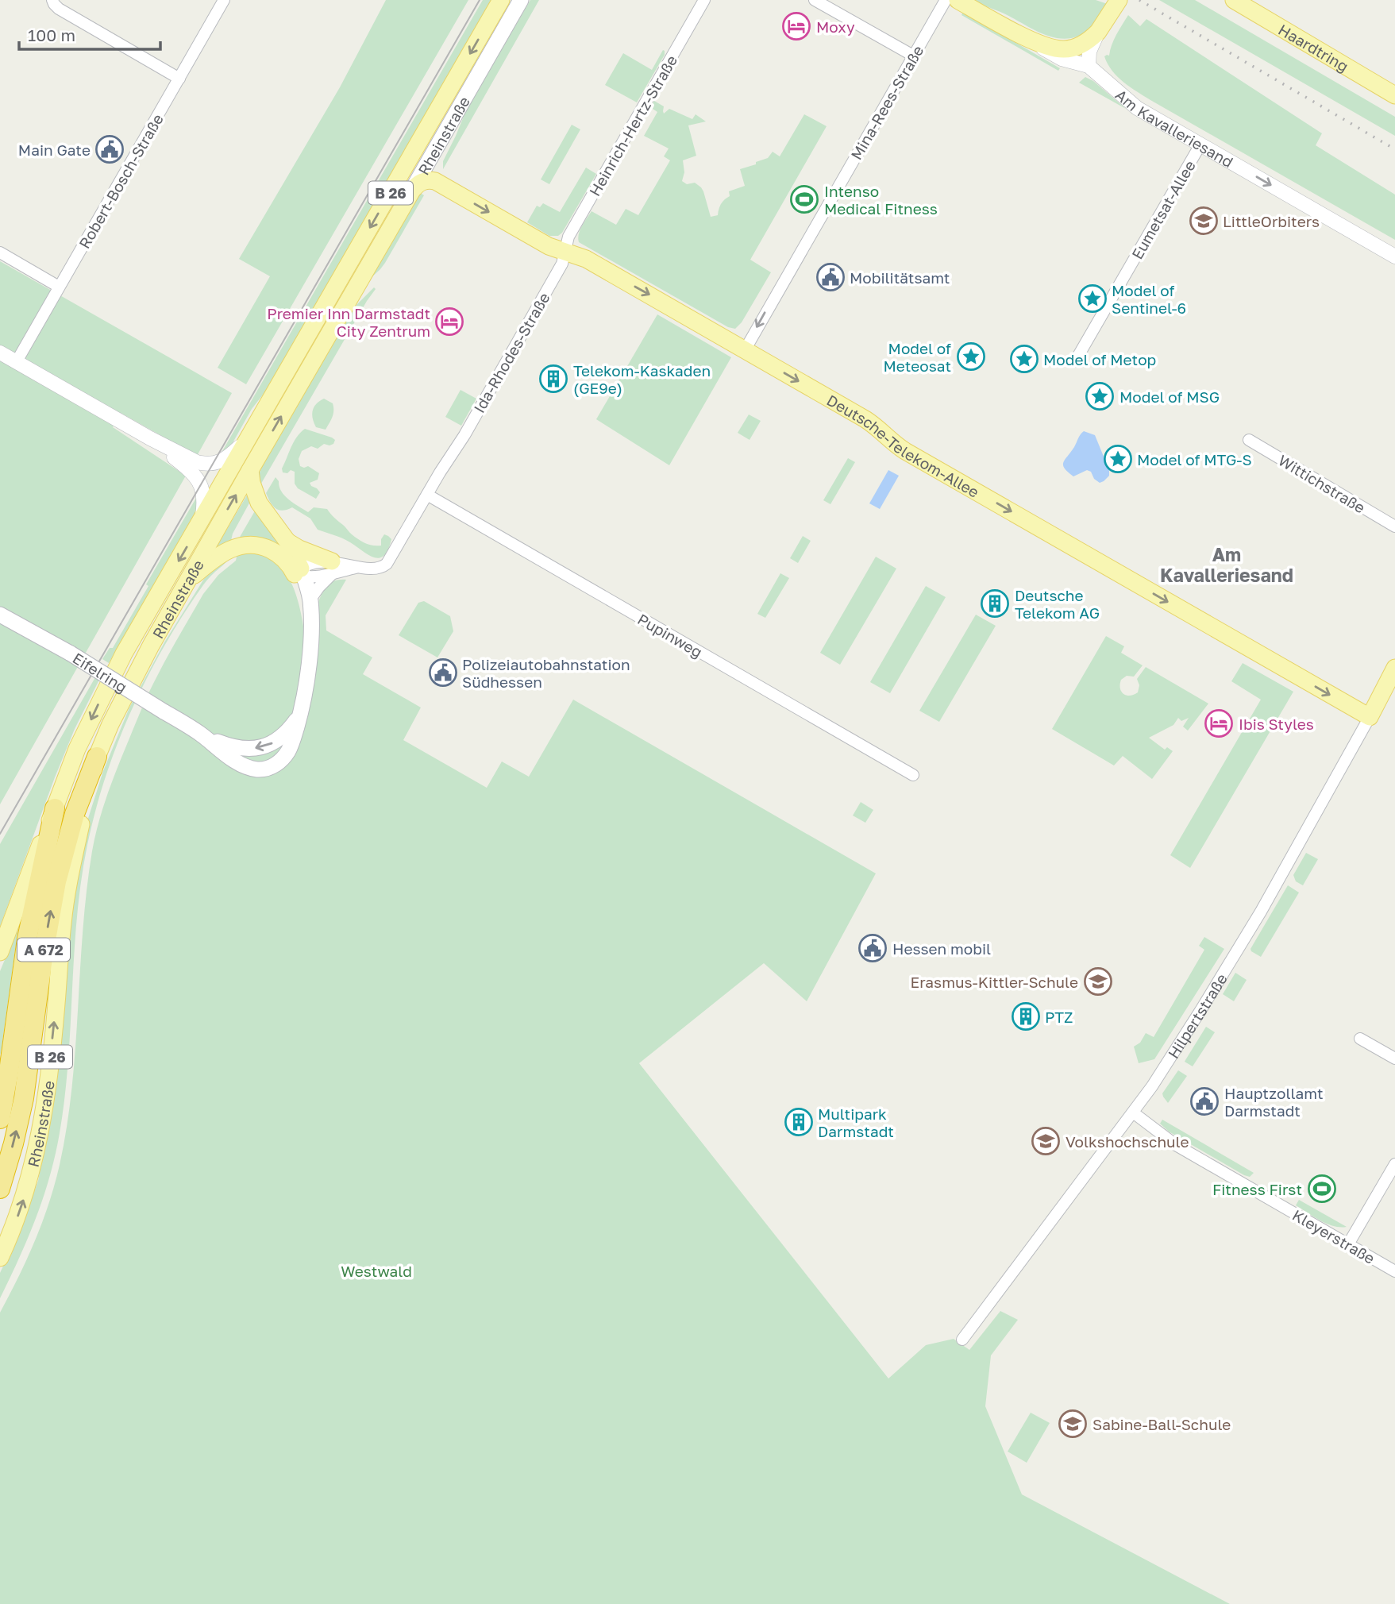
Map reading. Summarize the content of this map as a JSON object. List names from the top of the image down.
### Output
{
  "streets": {
    "highway": ["A 672"],
    "main road": [
      "Haardtring",
      "Am Kavalleriesand",
      "Rheinstraße",
      "B 26",
      "Deutsche-Telekom-Allee",
      "Eifelring",
      "Hilpertstraße"
    ],
    "street": [
      "Mina-Rees-Straße",
      "Heinrich-Hertz-Straße",
      "Robert-Bosch-Straße",
      "Eumetsat-Allee",
      "Ida-Rhodes-Straße",
      "Wittichstraße",
      "Pupinweg",
      "Kleyerstraße"
    ]
  },
  "crossings": [
    ["Mina-Rees-Straße", "Deutsche-Telekom-Allee"],
    ["Heinrich-Hertz-Straße", "Ida-Rhodes-Straße"],
    ["Heinrich-Hertz-Straße", "Deutsche-Telekom-Allee"],
    ["Am Kavalleriesand", "Eumetsat-Allee"],
    ["Rheinstraße", "Deutsche-Telekom-Allee"],
    ["Rheinstraße", "A 672"],
    ["Ida-Rhodes-Straße", "Deutsche-Telekom-Allee"],
    ["Ida-Rhodes-Straße", "Pupinweg"],
    ["Deutsche-Telekom-Allee", "Hilpertstraße"],
    ["Hilpertstraße", "Kleyerstraße"]
  ],
  "one_way": ["Mina-Rees-Straße", "Am Kavalleriesand", "Deutsche-Telekom-Allee"],
  "districts": ["Am Kavalleriesand"],
  "parks": ["Westwald"],
  "places": {
    "hotel": ["Moxy", "Premier Inn Darmstadt City Zentrum", "Ibis Styles"],
    "public building": [
      "Main Gate",
      "Mobilitätsamt",
      "Polizeiautobahnstation Südhessen",
      "Hessen mobil",
      "Hauptzollamt Darmstadt"
    ],
    "sports": ["Intenso Medical Fitness", "Fitness First"],
    "school or university": [
      "LittleOrbiters",
      "Erasmus-Kittler-Schule",
      "Volkshochschule",
      "Sabine-Ball-Schule"
    ],
    "place": [
      "Model of Sentinel-6",
      "Model of Meteosat",
      "Model of Metop",
      "Model of MSG",
      "Model of MTG-S"
    ],
    "building": [
      "Telekom-Kaskaden (GE9e)",
      "Deutsche Telekom AG",
      "PTZ",
      "Multipark Darmstadt"
    ]
  },
  "scale_bar": "100 m"
}
